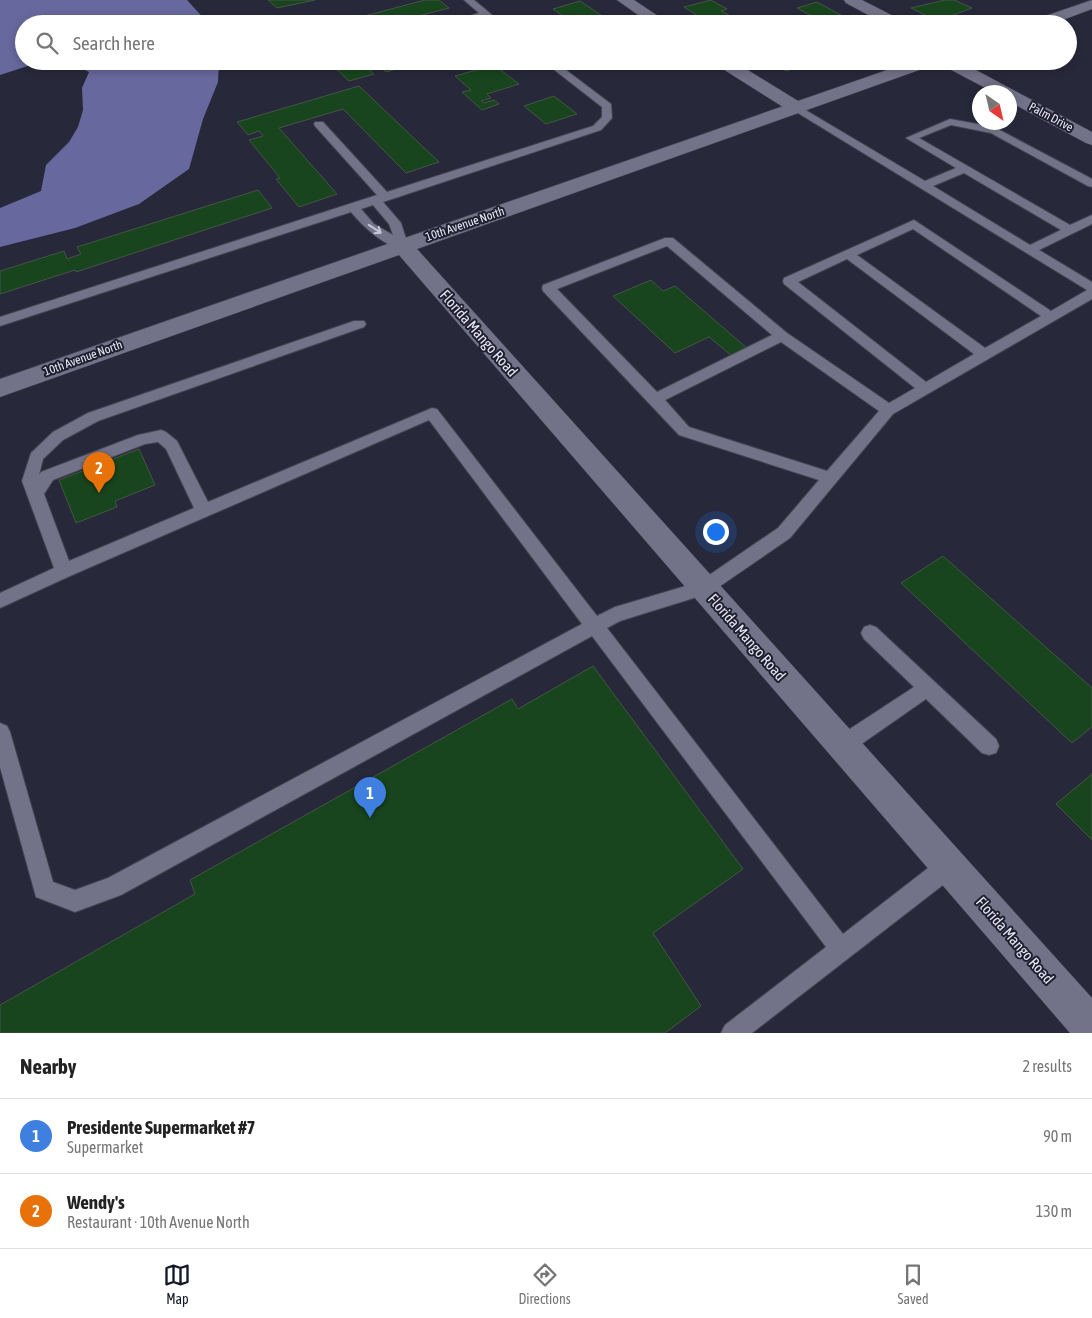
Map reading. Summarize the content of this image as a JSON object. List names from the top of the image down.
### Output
{
  "streets": {
    "street": ["Palm Drive", "10th Avenue North", "Florida Mango Road"]
  },
  "crossings": [
    ["10th Avenue North", "Florida Mango Road"]
  ],
  "north": "bottom right",
  "page": {
    "search": "Search here",
    "pins": ["2", "1"],
    "heading": ["Nearby", "2 results"],
    "list": [
      {
        "mark": "1",
        "name": "Presidente Supermarket #7",
        "note": "Supermarket",
        "value": "90 m"
      },
      {
        "mark": "2",
        "name": "Wendy's",
        "note": "Restaurant · 10th Avenue North",
        "value": "130 m"
      }
    ],
    "nav": ["Map", "Directions", "Saved"]
  }
}
